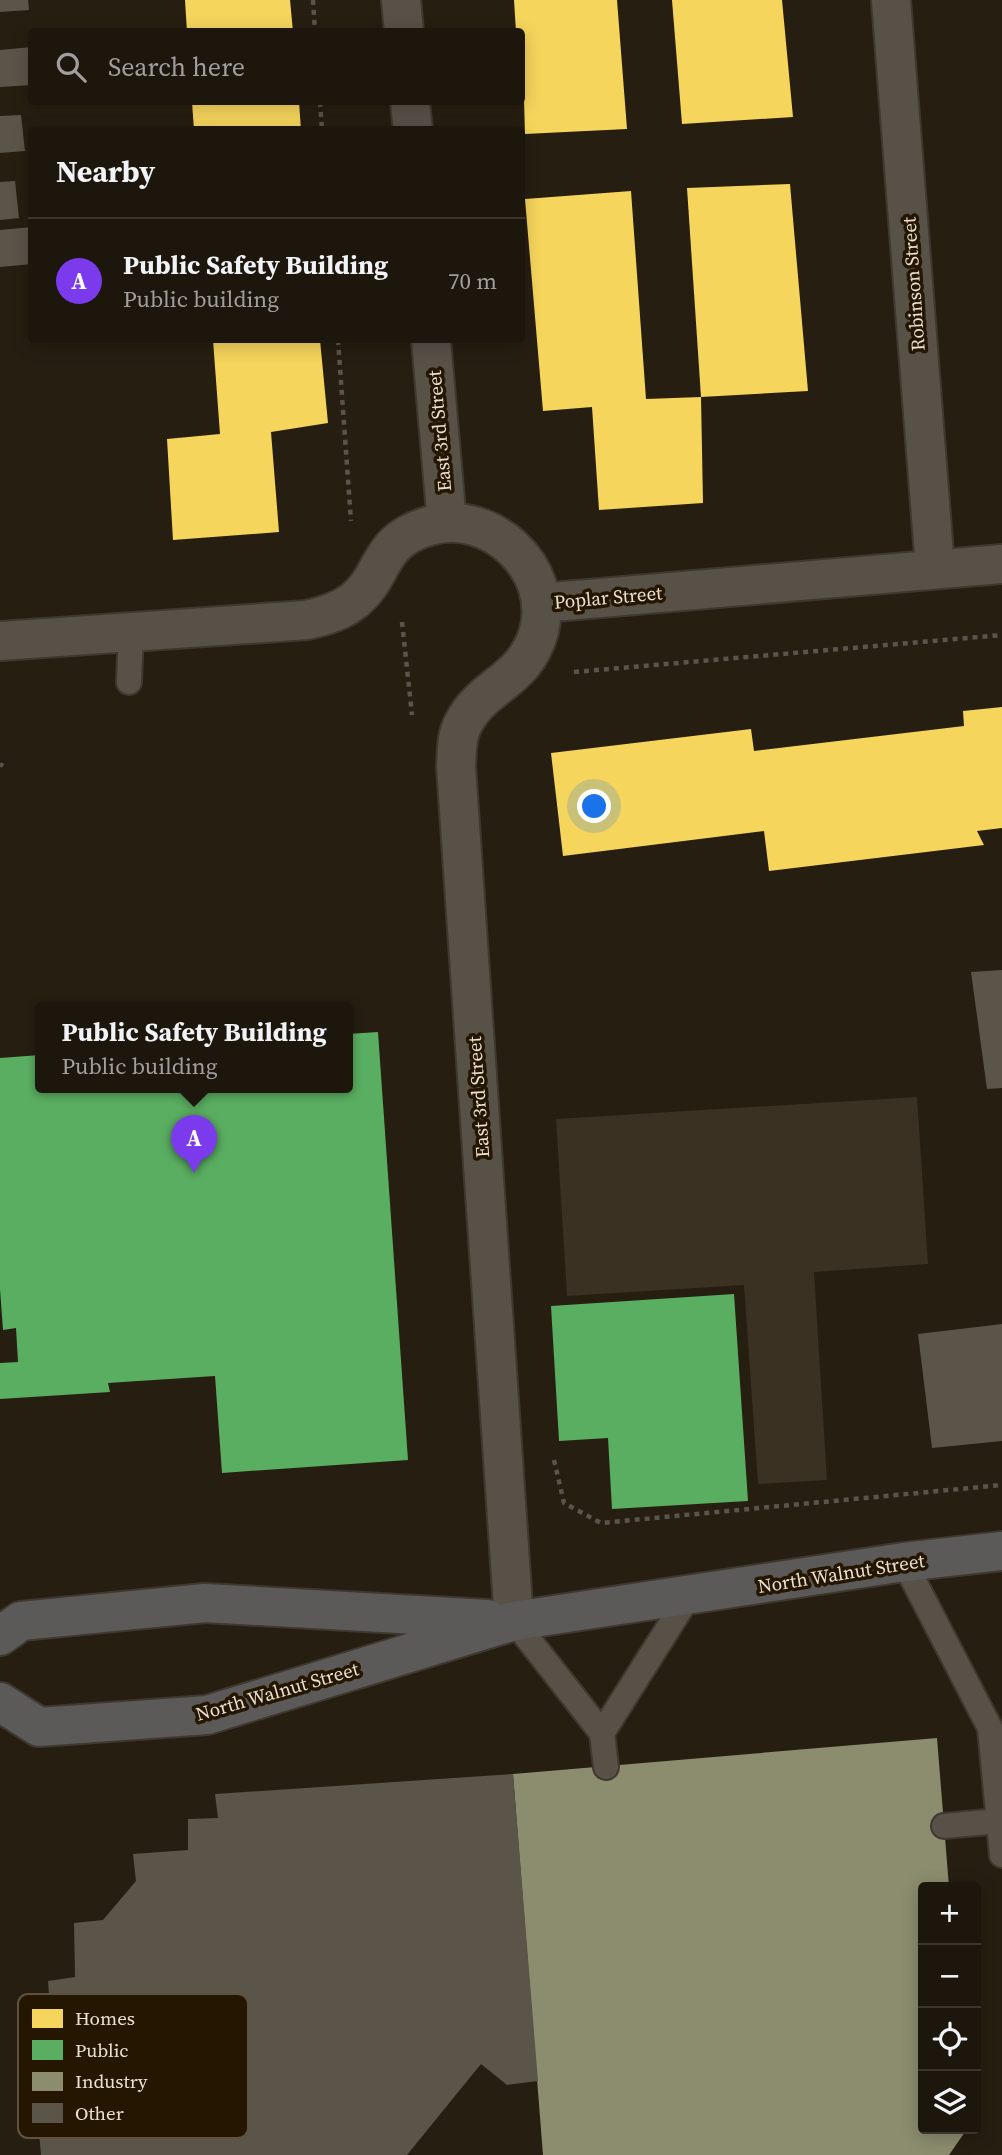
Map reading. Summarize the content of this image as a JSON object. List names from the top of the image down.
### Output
{
  "streets": {
    "main road": ["North Walnut Street"],
    "street": ["Robinson Street", "East 3rd Street", "Poplar Street"]
  },
  "crossings": [
    ["Robinson Street", "Poplar Street"],
    ["East 3rd Street", "Poplar Street"],
    ["East 3rd Street", "North Walnut Street"]
  ],
  "legend": [
    "Homes",
    "Public",
    "Industry",
    "Other"
  ],
  "page": {
    "search": "Search here",
    "heading": "Nearby",
    "list": [
      {
        "mark": "A",
        "name": "Public Safety Building",
        "note": "Public building",
        "value": "70 m"
      }
    ],
    "popup": ["Public Safety Building", "Public building"],
    "pins": "A",
    "map_buttons": ["+", "−"]
  }
}
